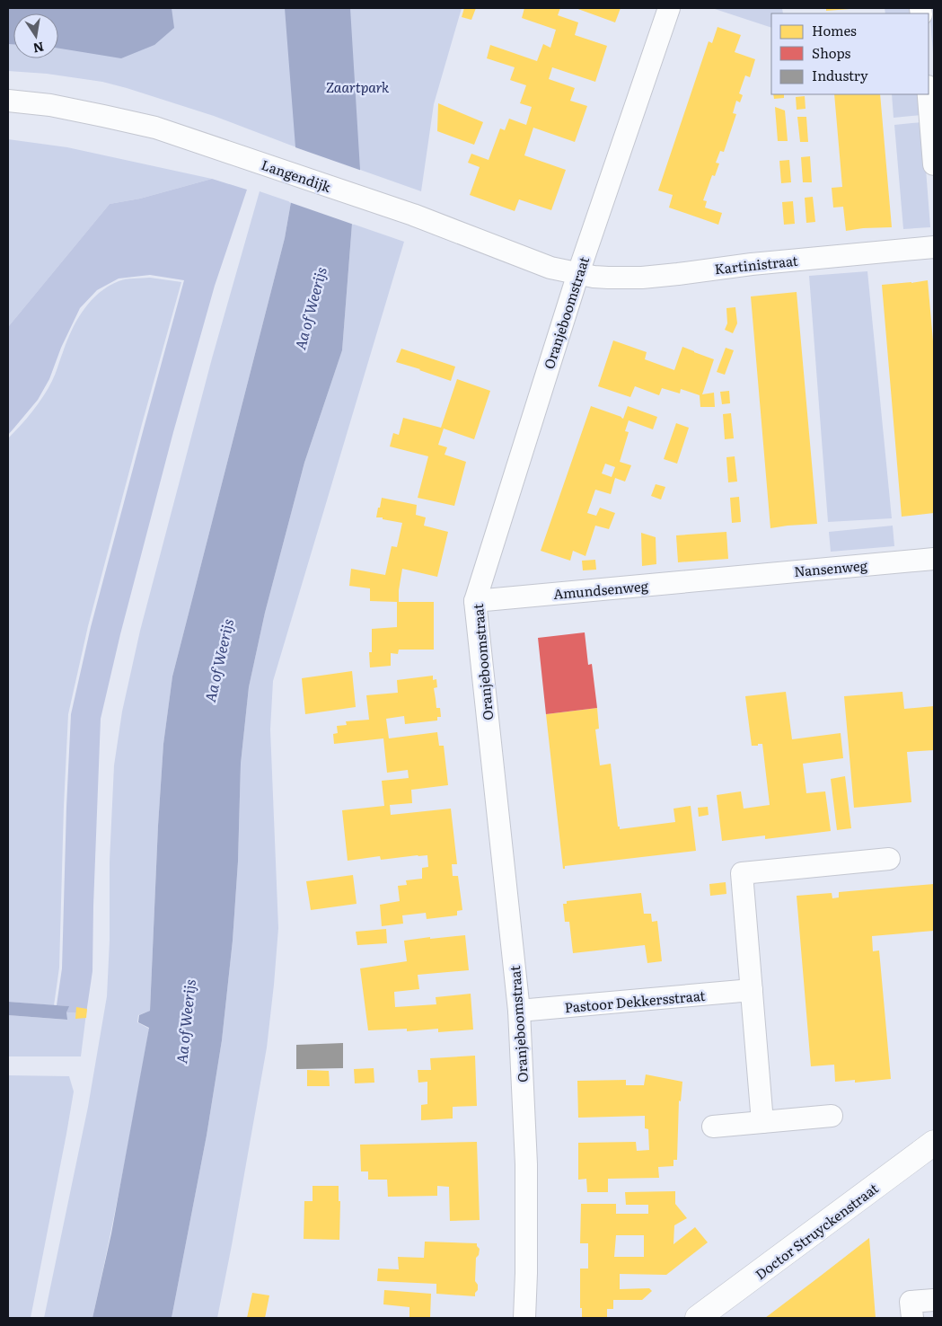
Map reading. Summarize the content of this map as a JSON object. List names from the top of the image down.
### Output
{
  "streets": {
    "street": [
      "Langendijk",
      "Kartinistraat",
      "Oranjeboomstraat",
      "Nansenweg",
      "Amundsenweg",
      "Pastoor Dekkersstraat",
      "Doctor Struyckenstraat"
    ]
  },
  "crossings": [
    ["Langendijk", "Kartinistraat"],
    ["Langendijk", "Oranjeboomstraat"],
    ["Kartinistraat", "Oranjeboomstraat"],
    ["Oranjeboomstraat", "Amundsenweg"],
    ["Oranjeboomstraat", "Pastoor Dekkersstraat"],
    ["Nansenweg", "Amundsenweg"]
  ],
  "water": ["Aa of Weerijs"],
  "parks": ["Zaartpark"],
  "legend": ["Homes", "Shops", "Industry"],
  "north": "bottom"
}
